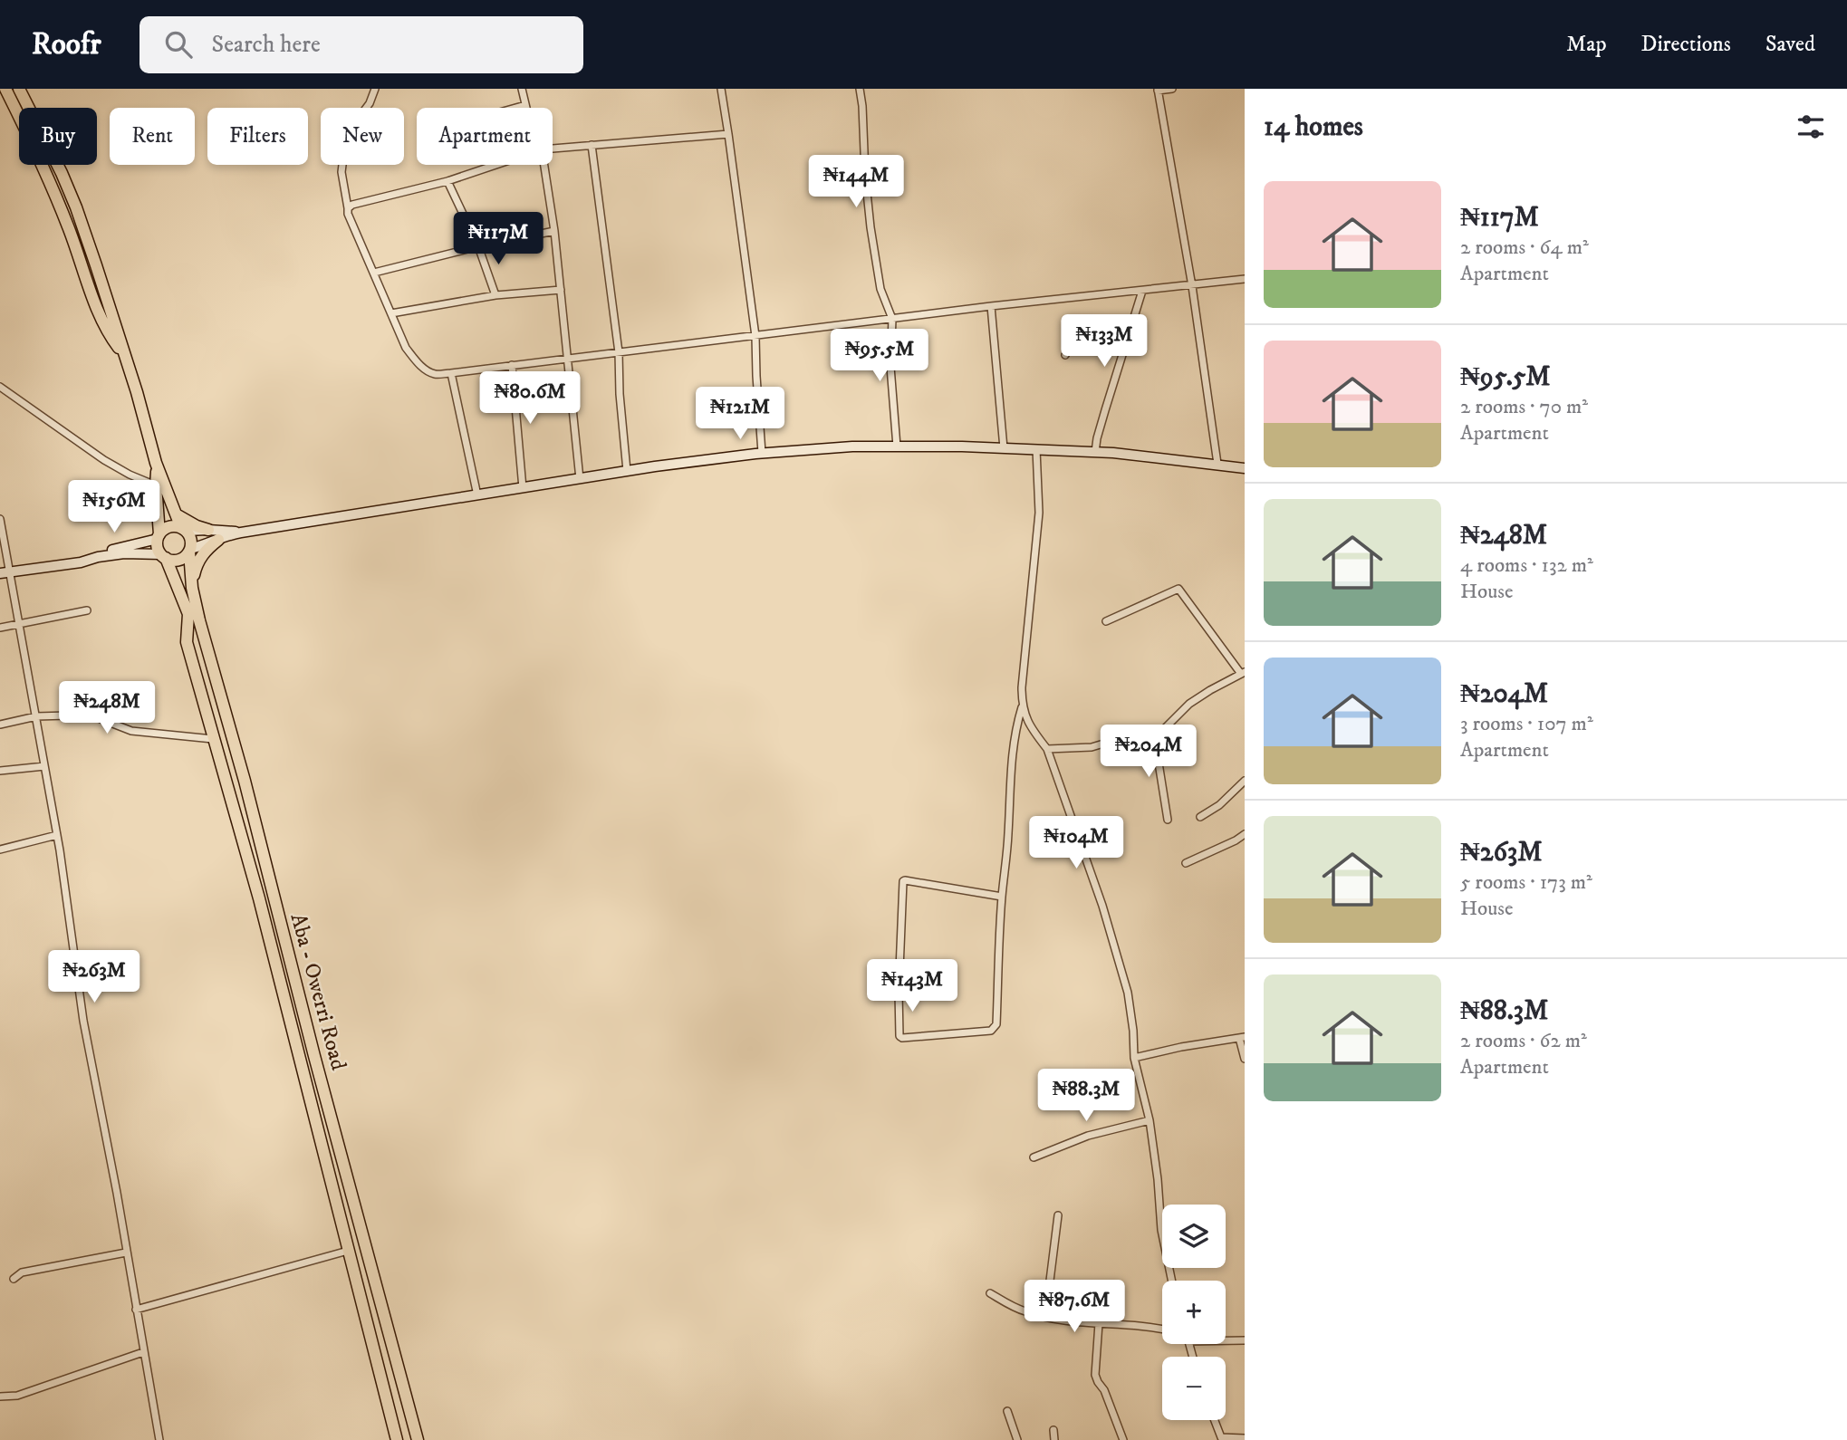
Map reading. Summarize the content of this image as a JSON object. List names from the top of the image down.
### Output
{
  "streets": {
    "highway": ["Aba - Owerri Road"]
  },
  "page": {
    "header": "Roofr",
    "search": "Search here",
    "nav": ["Map", "Directions", "Saved"],
    "heading": "14 homes",
    "chip": [
      "Buy",
      "Rent",
      "Filters",
      "New",
      "Apartment"
    ],
    "price": [
      "₦144M",
      "₦117M",
      "₦133M",
      "₦95.5M",
      "₦80.6M",
      "₦121M",
      "₦156M",
      "₦248M",
      "₦204M",
      "₦104M",
      "₦263M",
      "₦143M",
      "₦88.3M",
      "₦87.6M"
    ],
    "list": [
      {
        "name": "₦117M",
        "note": "2 rooms · 64 m² · Apartment"
      },
      {
        "name": "₦95.5M",
        "note": "2 rooms · 70 m² · Apartment"
      },
      {
        "name": "₦248M",
        "note": "4 rooms · 132 m² · House"
      },
      {
        "name": "₦204M",
        "note": "3 rooms · 107 m² · Apartment"
      },
      {
        "name": "₦263M",
        "note": "5 rooms · 173 m² · House"
      },
      {
        "name": "₦88.3M",
        "note": "2 rooms · 62 m² · Apartment"
      }
    ],
    "map_buttons": ["+", "−"]
  }
}
